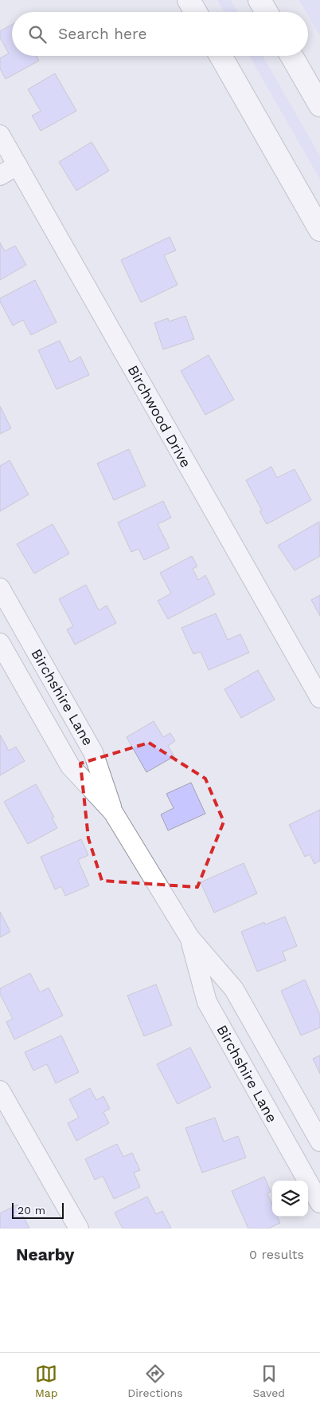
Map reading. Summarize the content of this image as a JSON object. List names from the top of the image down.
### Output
{
  "streets": {
    "street": ["Birchwood Drive", "Birchshire Lane"]
  },
  "scale_bar": "20 m",
  "page": {
    "search": "Search here",
    "scale": "20 m",
    "heading": ["Nearby", "0 results"],
    "nav": ["Map", "Directions", "Saved"]
  }
}
